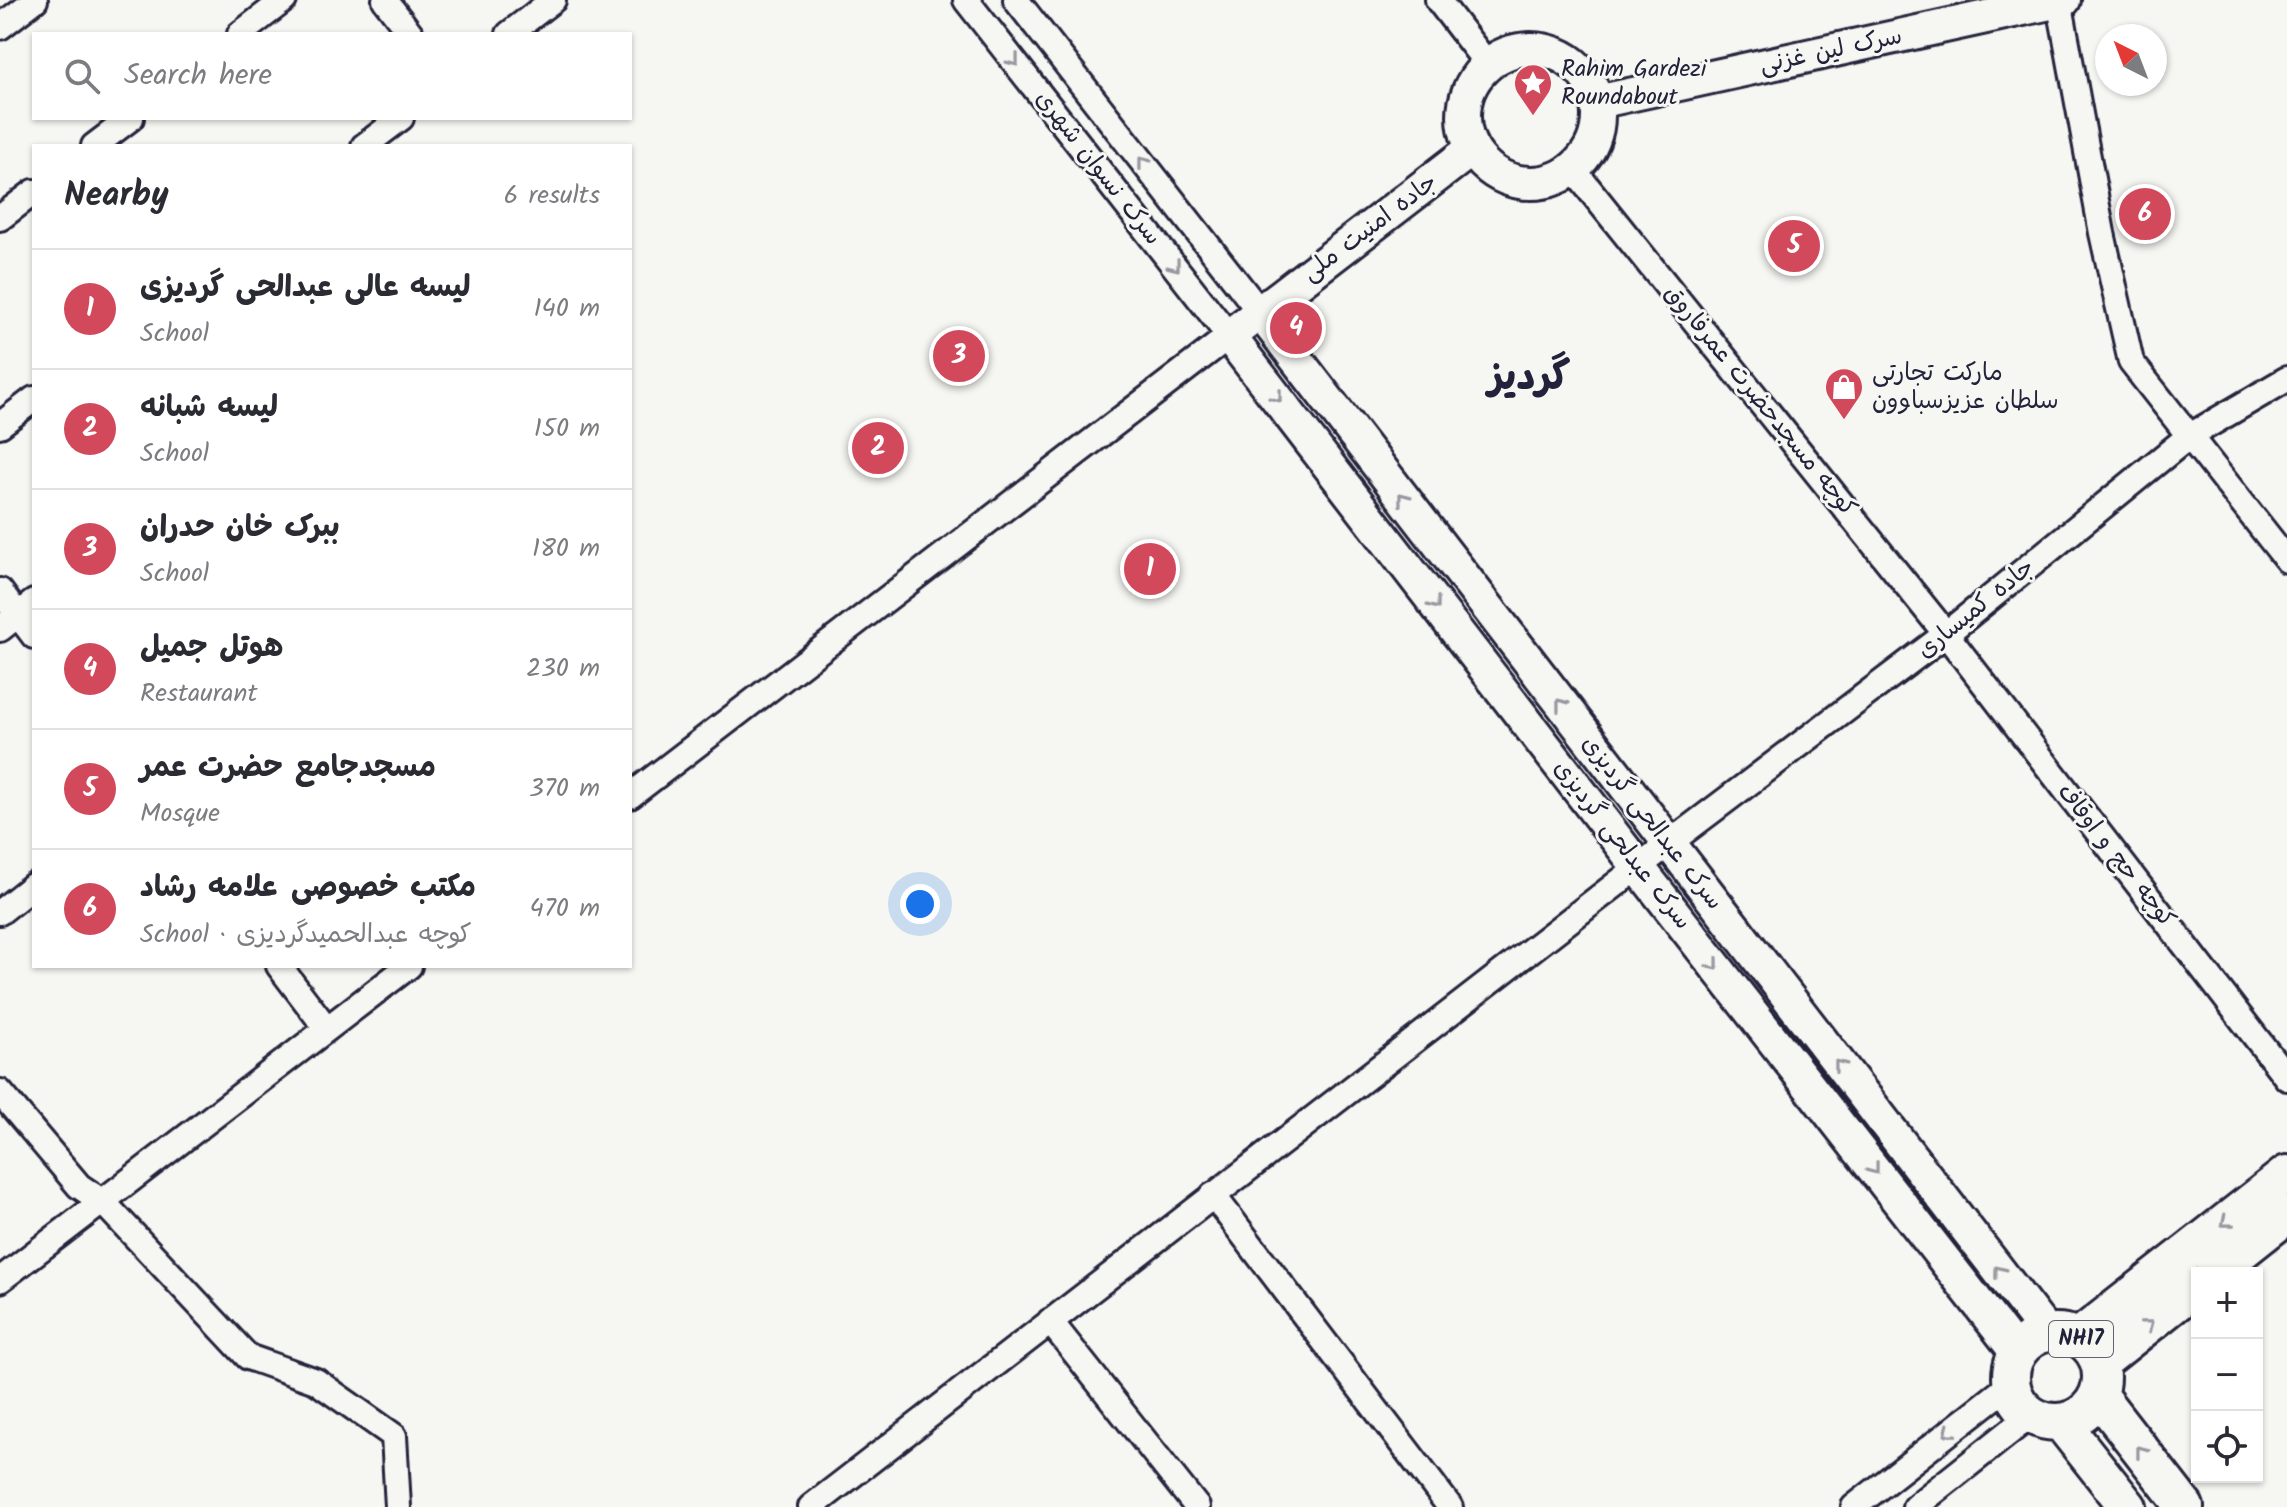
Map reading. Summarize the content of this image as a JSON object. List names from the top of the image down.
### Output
{
  "streets": {
    "highway": ["NH17"],
    "main road": [
      "سرک لین غزنی",
      "جاده امنیت ملی",
      "سرک عبدالحی گردیزی",
      "سرک عبدلحی گردیزی"
    ],
    "street": [
      "سرک نسوان شهری",
      "کوچه مسجدحضرت عمرفاروق",
      "جاده کمیساری",
      "کوچه حج و اوقاف"
    ]
  },
  "crossings": [
    ["سرک لین غزنی", "جاده امنیت ملی"],
    ["سرک لین غزنی", "کوچه مسجدحضرت عمرفاروق"],
    ["سرک نسوان شهری", "جاده امنیت ملی"],
    ["سرک نسوان شهری", "سرک عبدالحی گردیزی"],
    ["سرک نسوان شهری", "سرک عبدلحی گردیزی"],
    ["جاده امنیت ملی", "کوچه مسجدحضرت عمرفاروق"],
    ["جاده امنیت ملی", "سرک عبدالحی گردیزی"],
    ["جاده امنیت ملی", "سرک عبدلحی گردیزی"],
    ["کوچه مسجدحضرت عمرفاروق", "جاده کمیساری"],
    ["کوچه مسجدحضرت عمرفاروق", "کوچه حج و اوقاف"],
    ["جاده کمیساری", "سرک عبدالحی گردیزی"],
    ["جاده کمیساری", "سرک عبدلحی گردیزی"],
    ["جاده کمیساری", "کوچه حج و اوقاف"],
    ["سرک عبدالحی گردیزی", "سرک عبدلحی گردیزی"],
    ["سرک عبدالحی گردیزی", "NH17"],
    ["سرک عبدلحی گردیزی", "NH17"]
  ],
  "one_way": ["سرک عبدالحی گردیزی", "سرک عبدلحی گردیزی"],
  "districts": ["گردیز"],
  "places": {
    "place": ["Rahim Gardezi Roundabout"],
    "shop": ["مارکت تجارتی سلطان عزیزسباوون"]
  },
  "north": "top left",
  "page": {
    "search": "Search here",
    "heading": ["Nearby", "6 results"],
    "pins": [
      "6",
      "5",
      "4",
      "3",
      "2",
      "1"
    ],
    "list": [
      {
        "mark": "1",
        "name": "لیسه عالی عبدالحی گردیزی",
        "note": "School",
        "value": "140 m"
      },
      {
        "mark": "2",
        "name": "لیسه شبانه",
        "note": "School",
        "value": "150 m"
      },
      {
        "mark": "3",
        "name": "ببرک خان حدران",
        "note": "School",
        "value": "180 m"
      },
      {
        "mark": "4",
        "name": "هوتل جمیل",
        "note": "Restaurant",
        "value": "230 m"
      },
      {
        "mark": "5",
        "name": "مسجدجامع حضرت عمر",
        "note": "Mosque",
        "value": "370 m"
      },
      {
        "mark": "6",
        "name": "مکتب خصوصی علامه رشاد",
        "note": "School · کوچه عبدالحمیدگردیزی",
        "value": "470 m"
      }
    ],
    "map_buttons": ["+", "−"]
  }
}
